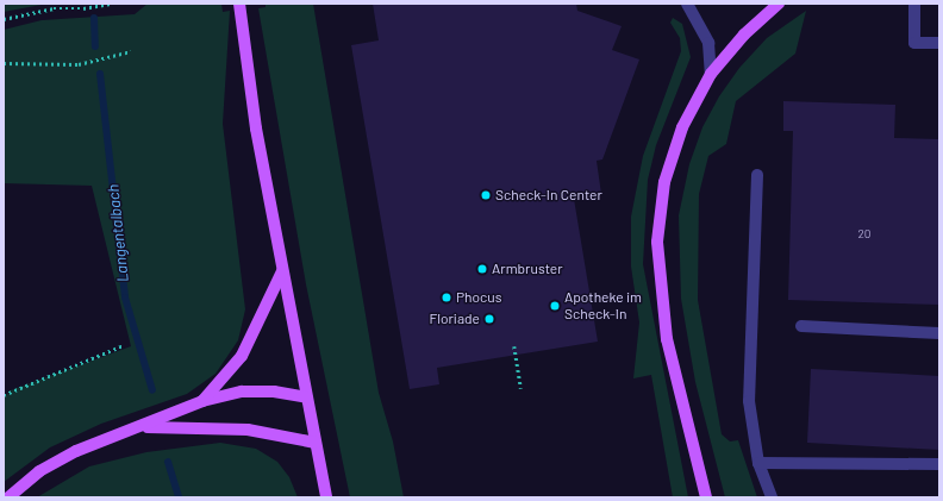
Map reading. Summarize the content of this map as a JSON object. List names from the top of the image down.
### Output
{
  "water": ["Langentalbach"],
  "places": [
    "Scheck-In Center",
    "Armbruster",
    "Phocus",
    "Apotheke im Scheck-In",
    "Floriade"
  ],
  "house_numbers": ["20"]
}
